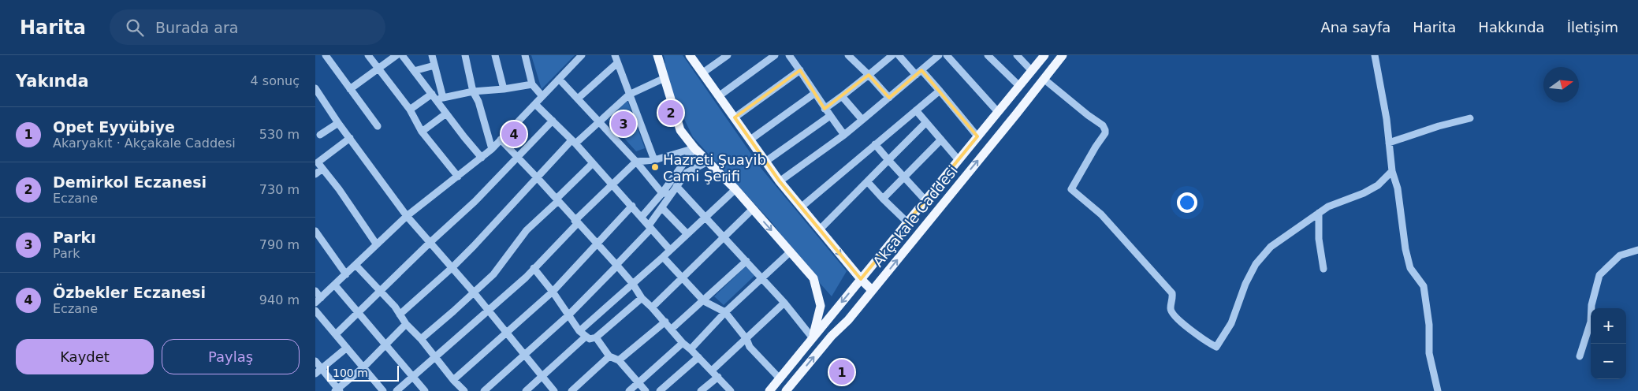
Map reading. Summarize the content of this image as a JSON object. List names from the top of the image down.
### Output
{
  "streets": {
    "main road": ["Akçakale Caddesi"]
  },
  "places": ["Hazreti Şuayib Cami Şerifi"],
  "scale_bar": "100 m",
  "north": "right",
  "page": {
    "header": "Harita",
    "search": "Burada ara",
    "nav": [
      "Ana sayfa",
      "Harita",
      "Hakkında",
      "İletişim"
    ],
    "heading": ["Yakında", "4 sonuç"],
    "pins": [
      "2",
      "3",
      "4",
      "1"
    ],
    "list": [
      {
        "mark": "1",
        "name": "Opet Eyyübiye",
        "note": "Akaryakıt · Akçakale Caddesi",
        "value": "530 m"
      },
      {
        "mark": "2",
        "name": "Demirkol Eczanesi",
        "note": "Eczane",
        "value": "730 m"
      },
      {
        "mark": "3",
        "name": "Parkı",
        "note": "Park",
        "value": "790 m"
      },
      {
        "mark": "4",
        "name": "Özbekler Eczanesi",
        "note": "Eczane",
        "value": "940 m"
      }
    ],
    "map_buttons": ["+", "−"],
    "buttons": ["Kaydet", "Paylaş"],
    "scale": "100 m"
  }
}
